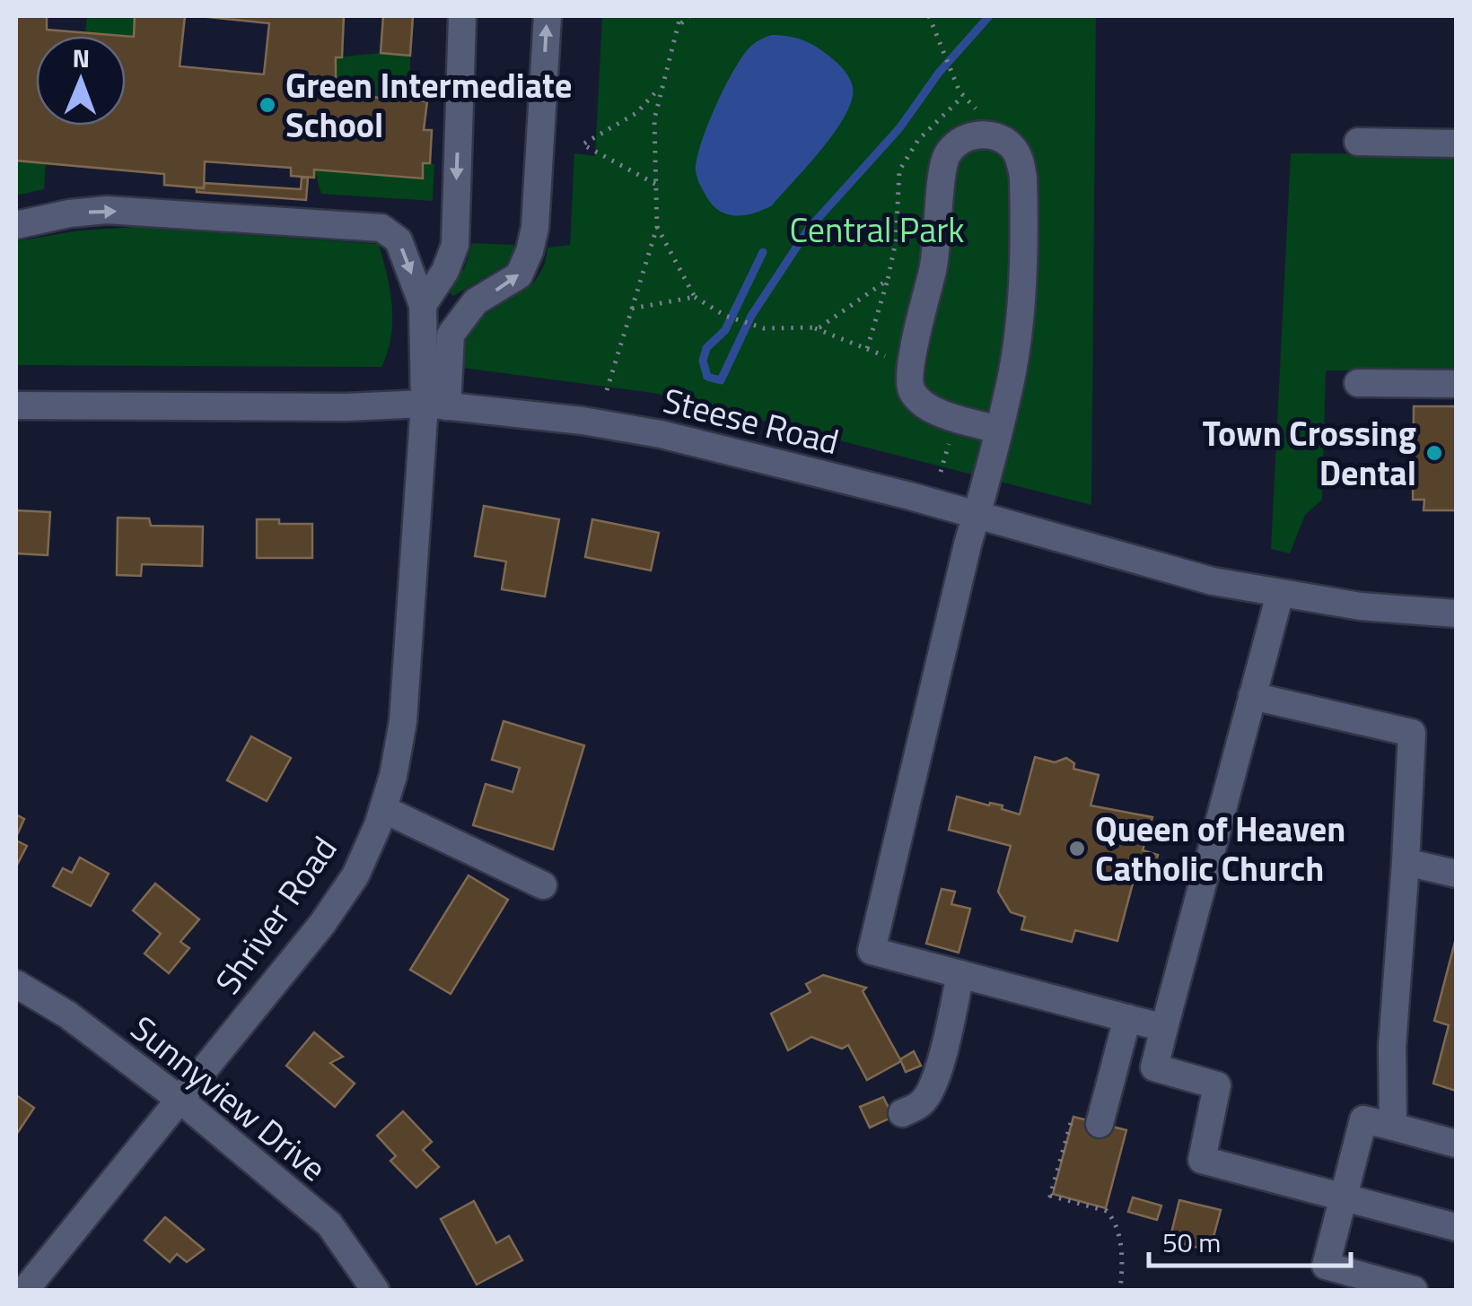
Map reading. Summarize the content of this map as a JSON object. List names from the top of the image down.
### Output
{
  "streets": {
    "street": ["Steese Road", "Shriver Road", "Sunnyview Drive"]
  },
  "crossings": [
    ["Steese Road", "Shriver Road"],
    ["Shriver Road", "Sunnyview Drive"]
  ],
  "parks": ["Central Park"],
  "places": ["Green Intermediate School", "Town Crossing Dental", "Queen of Heaven Catholic Church"],
  "scale_bar": "50 m",
  "north": "top"
}
